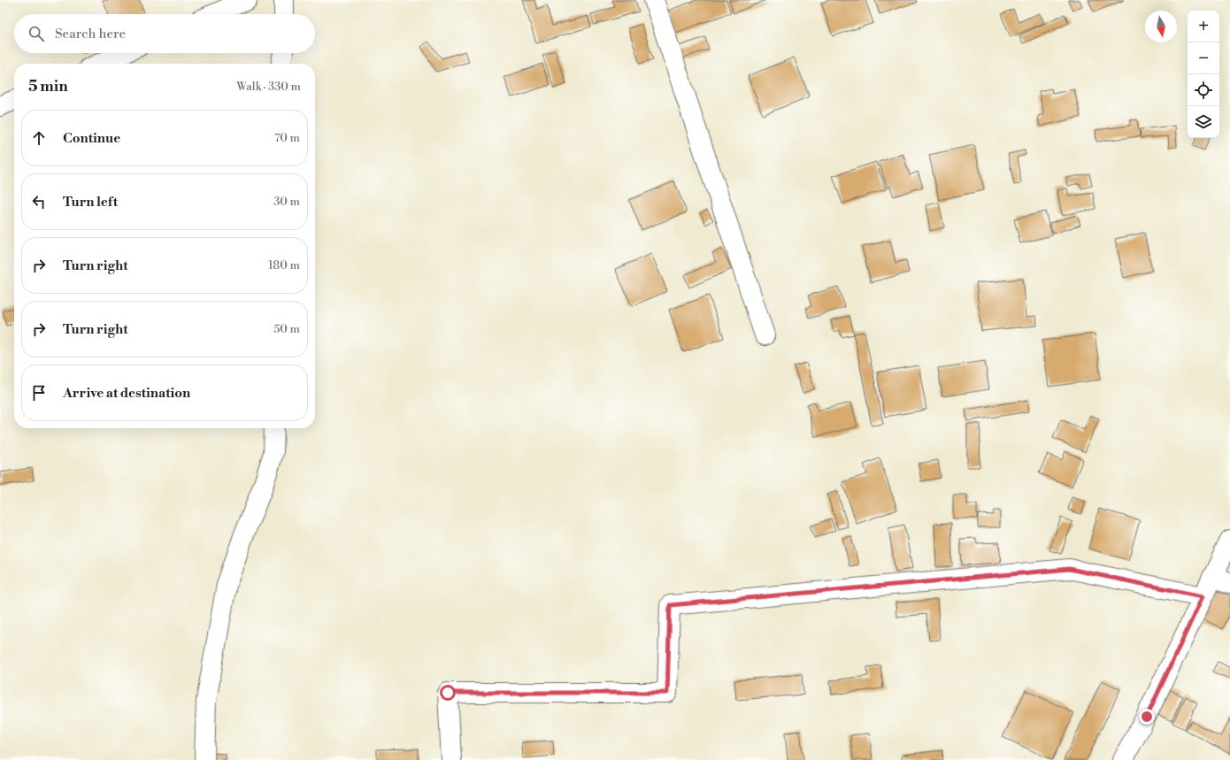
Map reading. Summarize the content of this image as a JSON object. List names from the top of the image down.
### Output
{
  "north": "bottom",
  "page": {
    "map_buttons": ["+", "−"],
    "search": "Search here",
    "heading": ["5 min", "Walk · 330 m"],
    "list": [
      ["Continue", "70 m"],
      ["Turn left", "30 m"],
      ["Turn right", "180 m"],
      ["Turn right", "50 m"],
      "Arrive at destination"
    ]
  }
}
